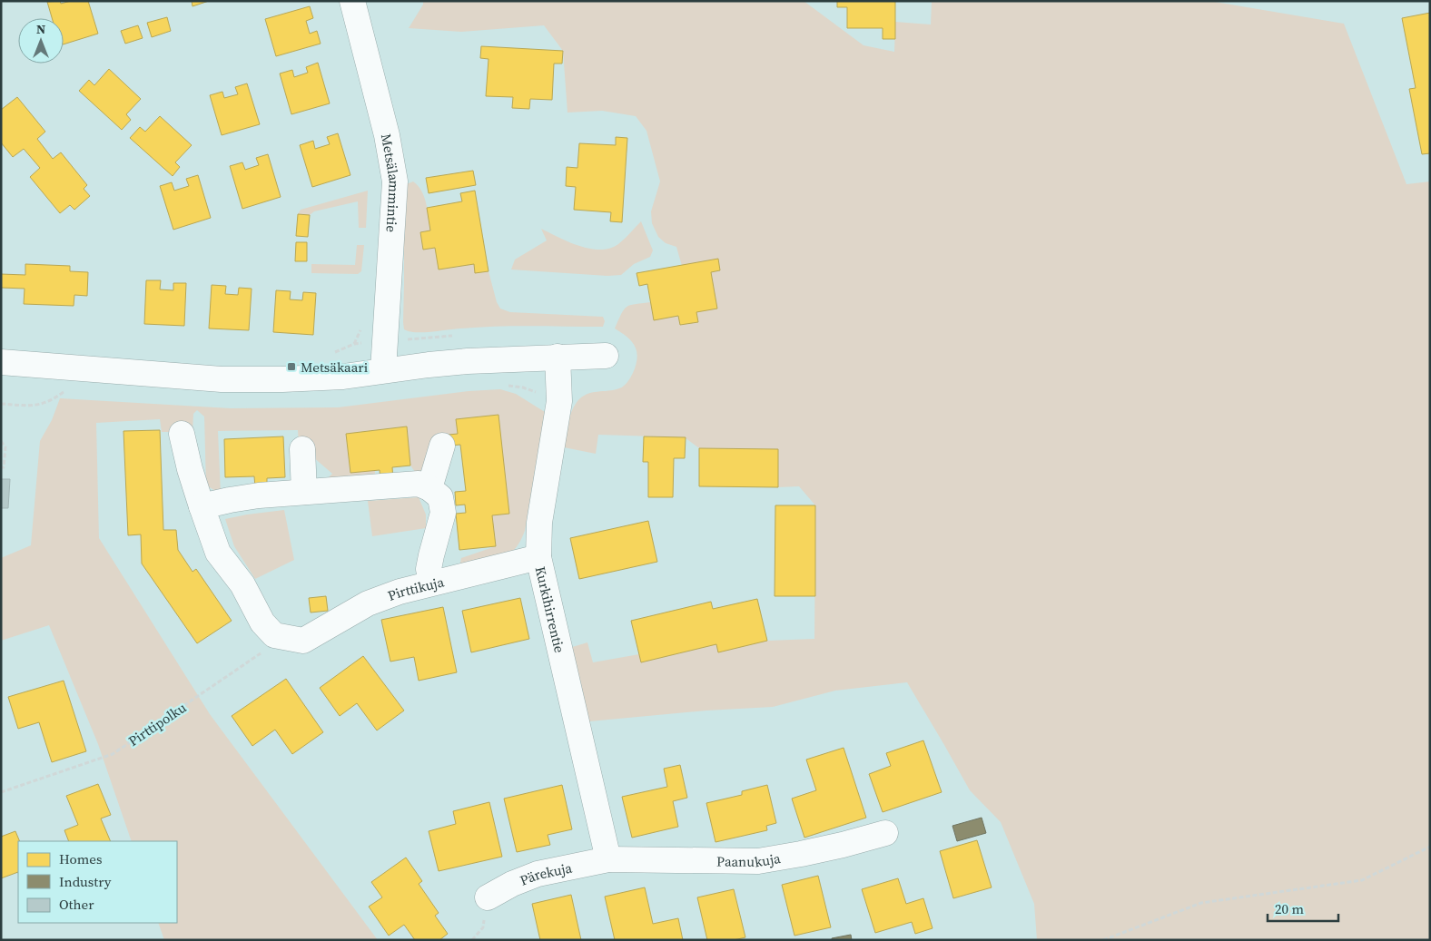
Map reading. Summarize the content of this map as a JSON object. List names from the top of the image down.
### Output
{
  "streets": {
    "street": [
      "Metsälammintie",
      "Pirttikuja",
      "Kurkihirrentie",
      "Paanukuja",
      "Pärekuja"
    ],
    "path": ["Pirttipolku"]
  },
  "crossings": [
    ["Pirttikuja", "Kurkihirrentie"],
    ["Kurkihirrentie", "Paanukuja"],
    ["Kurkihirrentie", "Pärekuja"],
    ["Paanukuja", "Pärekuja"]
  ],
  "places": {
    "transit": ["Metsäkaari"]
  },
  "legend": ["Homes", "Industry", "Other"],
  "scale_bar": "20 m",
  "north": "top"
}
